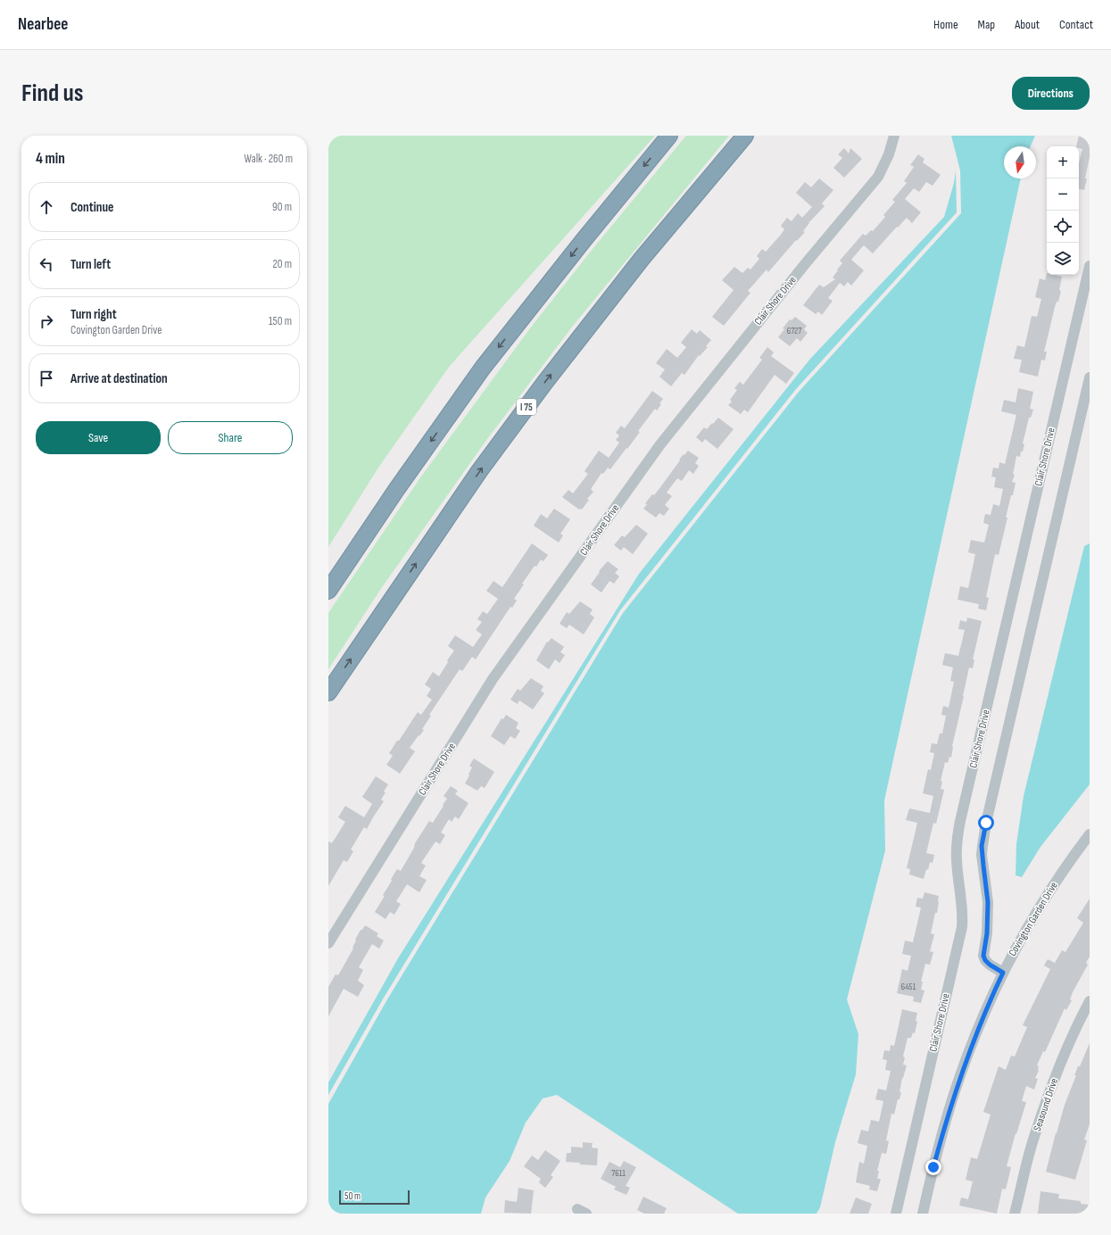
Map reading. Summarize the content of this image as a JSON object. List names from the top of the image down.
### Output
{
  "streets": {
    "highway": ["I 75"],
    "street": ["Clair Shore Drive", "Covington Garden Drive", "Seasound Drive"]
  },
  "house_numbers": ["6727", "6451", "7611"],
  "scale_bar": "50 m",
  "north": "bottom",
  "page": {
    "header": "Nearbee",
    "nav": [
      "Home",
      "Map",
      "About",
      "Contact"
    ],
    "buttons": [
      "Directions",
      ["Save", "Share"]
    ],
    "title": "Find us",
    "heading": ["4 min", "Walk · 260 m"],
    "map_buttons": ["+", "−"],
    "list": [
      ["Continue", "90 m"],
      ["Turn left", "20 m"],
      ["Turn right", "Covington Garden Drive", "150 m"],
      "Arrive at destination"
    ],
    "scale": "50 m"
  }
}
